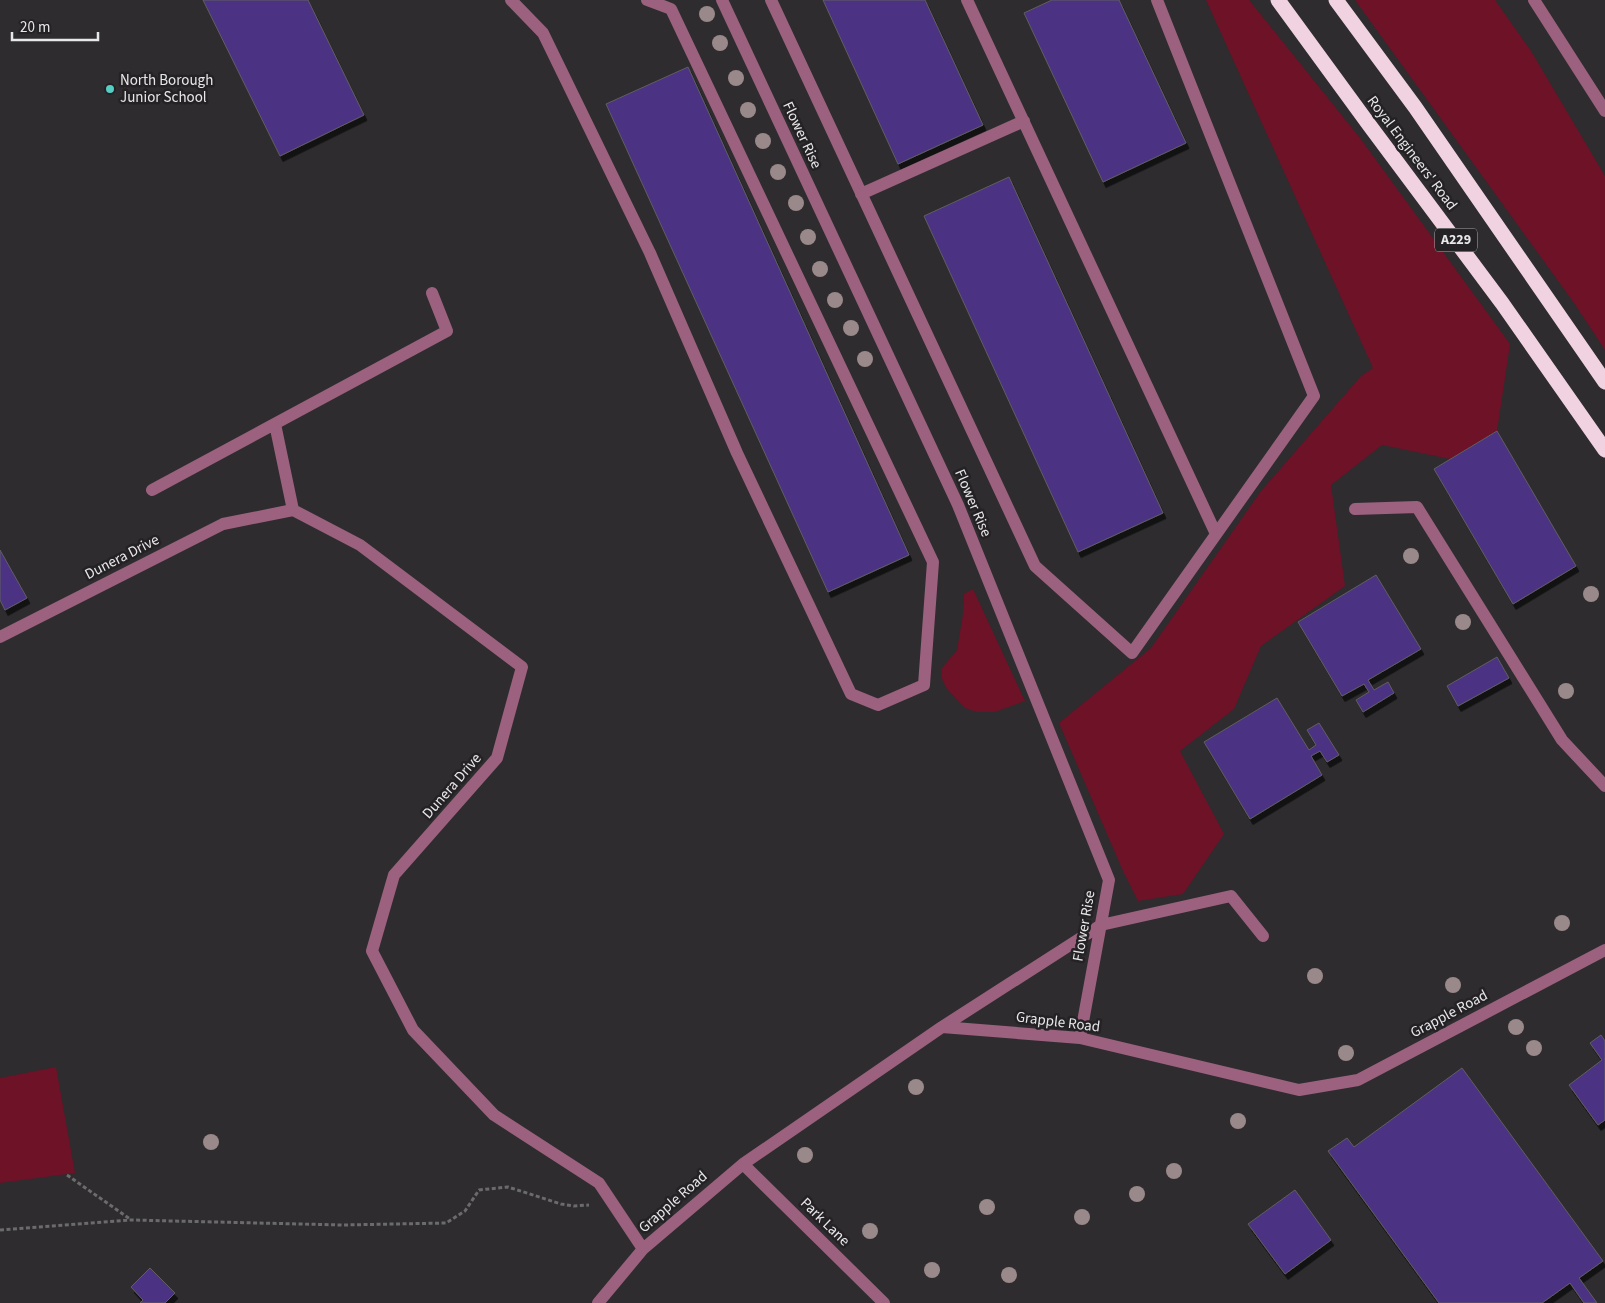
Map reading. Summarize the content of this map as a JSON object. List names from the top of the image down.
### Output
{
  "streets": {
    "highway": ["Royal Engineers' Road", "A229"],
    "street": [
      "Flower Rise",
      "Dunera Drive",
      "Grapple Road",
      "Park Lane"
    ]
  },
  "crossings": [
    ["Flower Rise", "Grapple Road"],
    ["Dunera Drive", "Grapple Road"],
    ["Grapple Road", "Park Lane"]
  ],
  "places": ["North Borough Junior School"],
  "scale_bar": "20 m"
}
